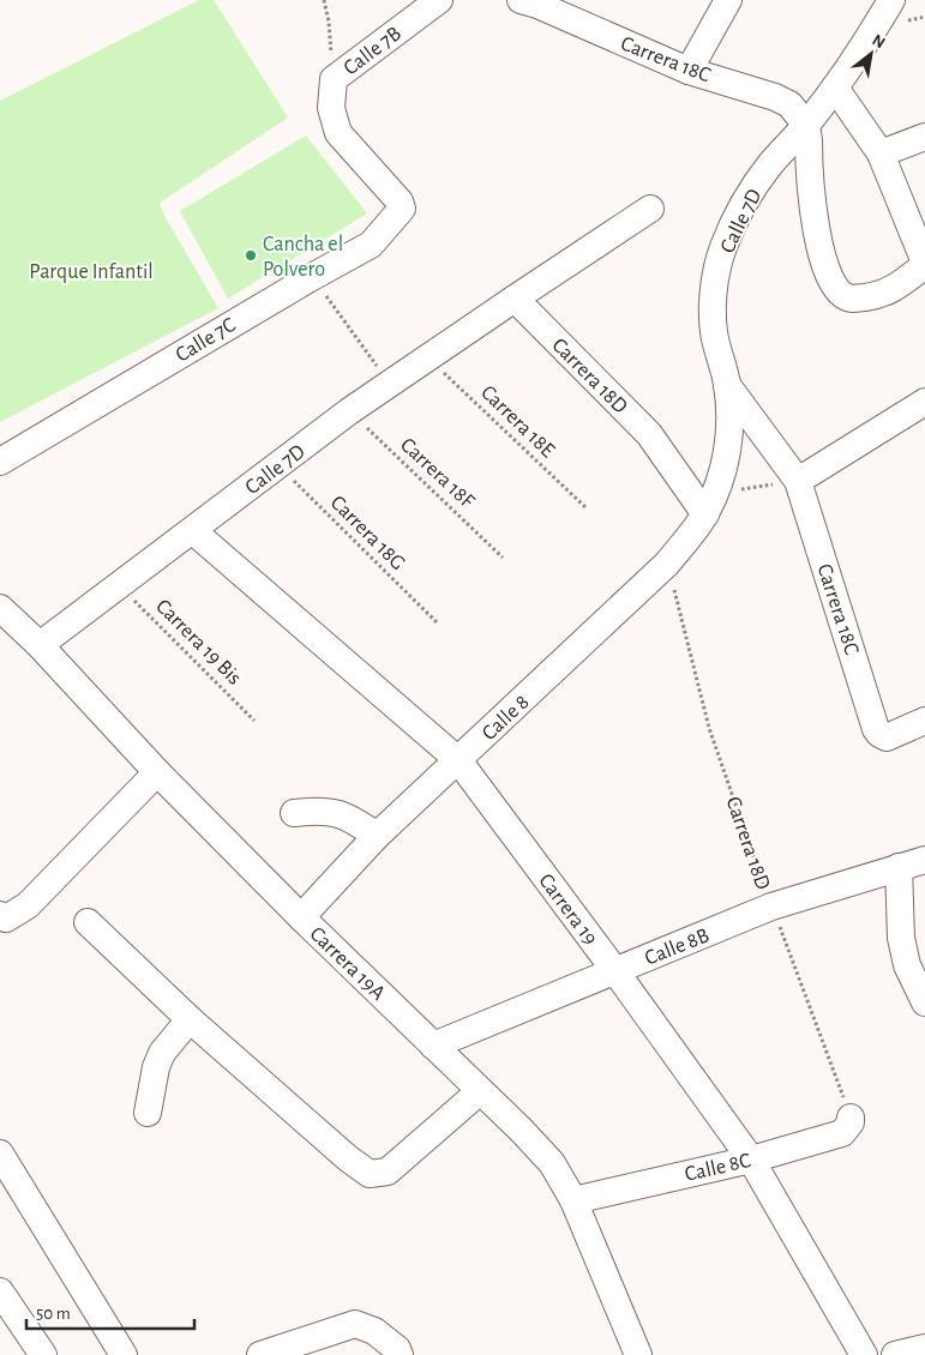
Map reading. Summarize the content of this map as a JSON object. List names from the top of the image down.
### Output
{
  "streets": {
    "street": [
      "Calle 7B",
      "Carrera 18C",
      "Calle 7D",
      "Calle 7C",
      "Carrera 18D",
      "Calle 8",
      "Carrera 19",
      "Calle 8B",
      "Carrera 19A",
      "Calle 8C"
    ],
    "path": [
      "Carrera 18E",
      "Carrera 18F",
      "Carrera 18G",
      "Carrera 19 Bis"
    ]
  },
  "crossings": [
    ["Calle 7B", "Calle 7C"],
    ["Carrera 18C", "Calle 7D"],
    ["Calle 7D", "Carrera 18D"],
    ["Calle 7D", "Carrera 18E"],
    ["Calle 7D", "Carrera 18F"],
    ["Calle 7D", "Carrera 18G"],
    ["Calle 7D", "Carrera 19 Bis"],
    ["Calle 7D", "Calle 8"],
    ["Calle 7D", "Carrera 19"],
    ["Calle 7D", "Carrera 19A"],
    ["Carrera 18D", "Calle 8"],
    ["Carrera 18D", "Calle 8B"],
    ["Carrera 18D", "Calle 8C"],
    ["Calle 8", "Carrera 19"],
    ["Calle 8", "Carrera 19A"],
    ["Carrera 19", "Calle 8B"],
    ["Carrera 19", "Calle 8C"],
    ["Calle 8B", "Carrera 19A"],
    ["Carrera 19A", "Calle 8C"]
  ],
  "parks": ["Parque Infantil"],
  "places": ["Cancha el Polvero"],
  "scale_bar": "50 m",
  "north": "top right"
}
